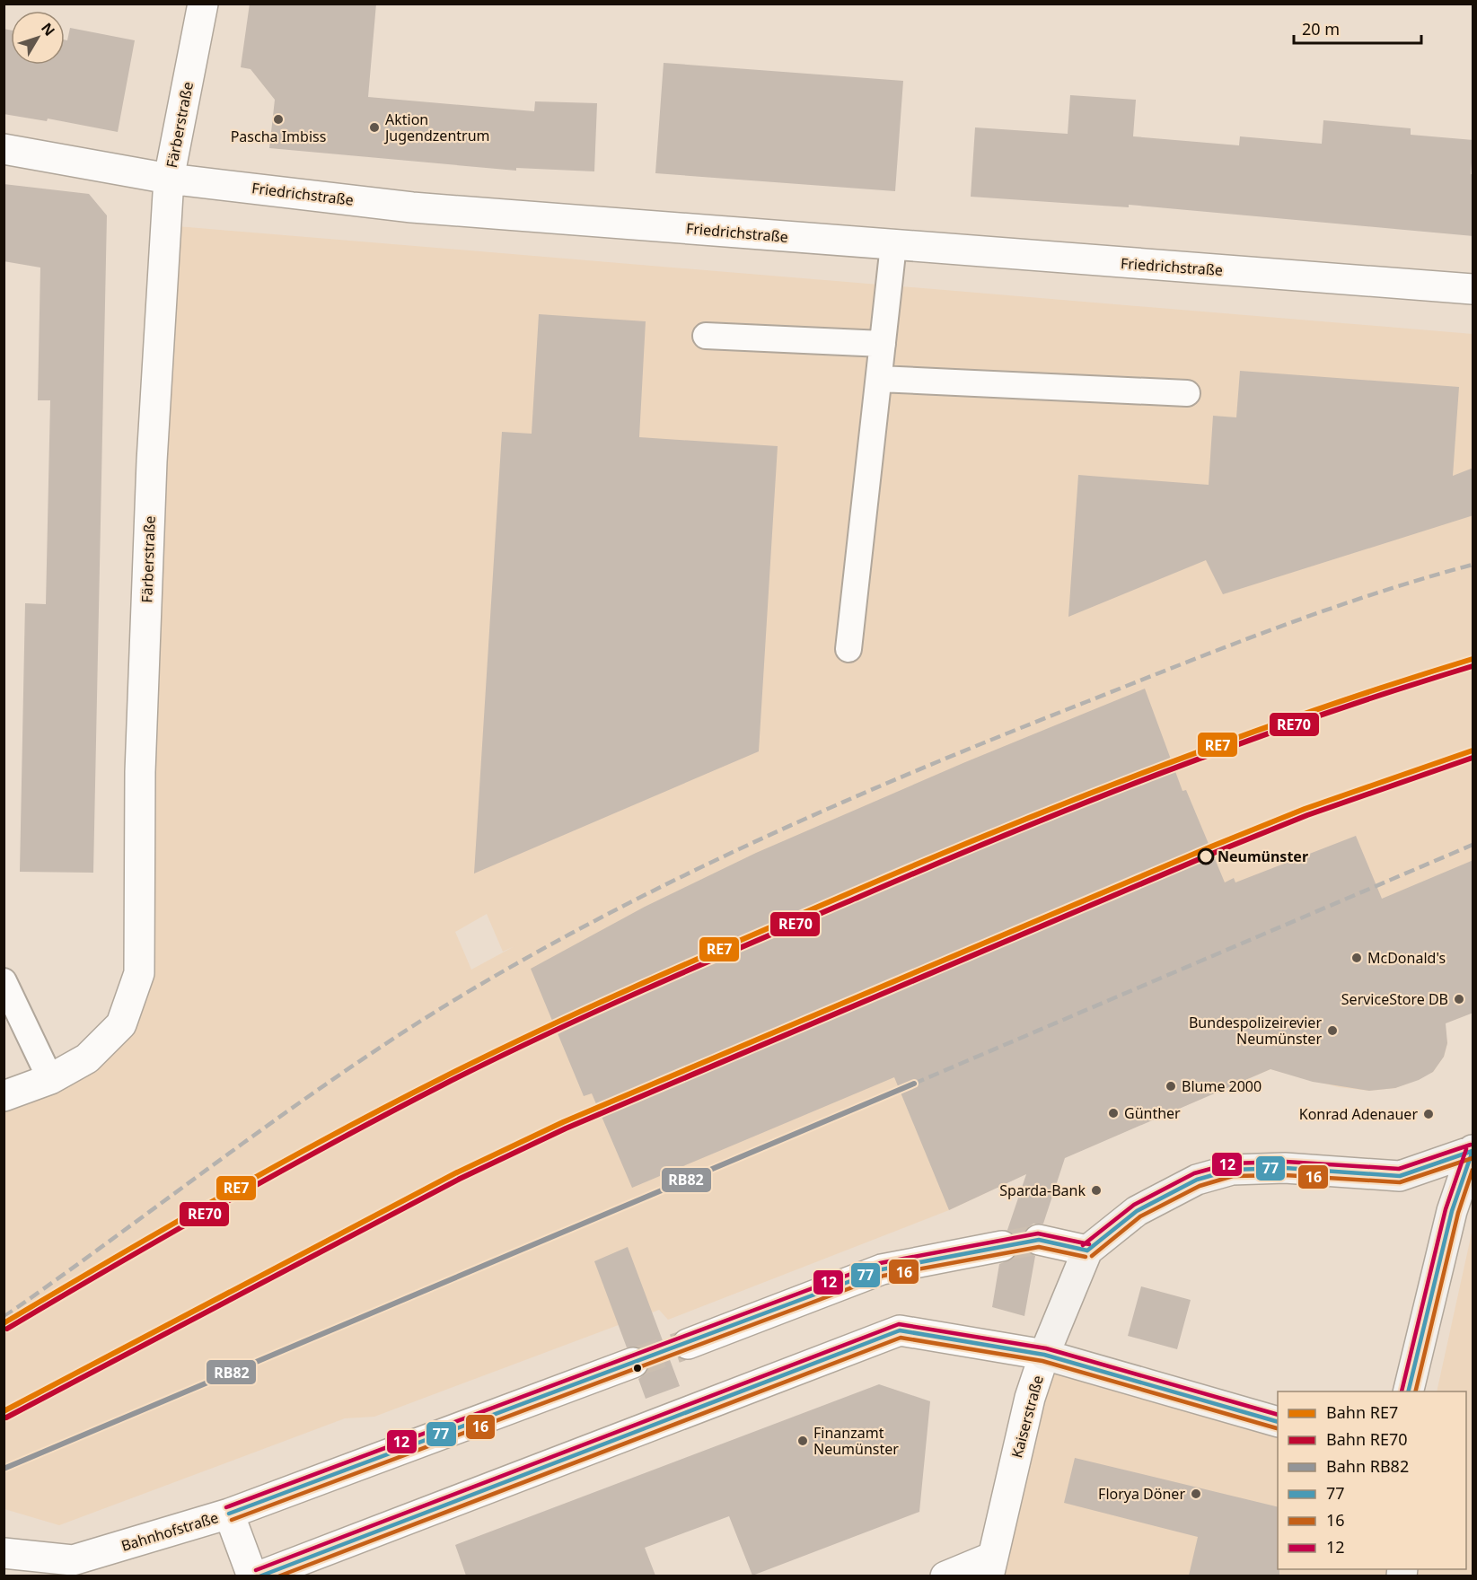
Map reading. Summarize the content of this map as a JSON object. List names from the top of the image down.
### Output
{
  "streets": {
    "street": [
      "Färberstraße",
      "Friedrichstraße",
      "Kaiserstraße",
      "Bahnhofstraße"
    ]
  },
  "crossings": [
    ["Färberstraße", "Friedrichstraße"]
  ],
  "places": [
    "Pascha Imbiss",
    "Aktion Jugendzentrum",
    "Neumünster",
    "McDonald's",
    "ServiceStore DB",
    "Bundespolizeirevier Neumünster",
    "Blume 2000",
    "Günther",
    "Konrad Adenauer",
    "Sparda-Bank",
    "Finanzamt Neumünster",
    "Florya Döner"
  ],
  "lines": [
    "rail line RE7",
    "rail line RE70",
    "rail line RB82",
    "transit line 12",
    "transit line 77",
    "transit line 16"
  ],
  "legend": [
    "Bahn RE7",
    "Bahn RE70",
    "Bahn RB82",
    "77",
    "16",
    "12"
  ],
  "scale_bar": "20 m",
  "north": "top right"
}
